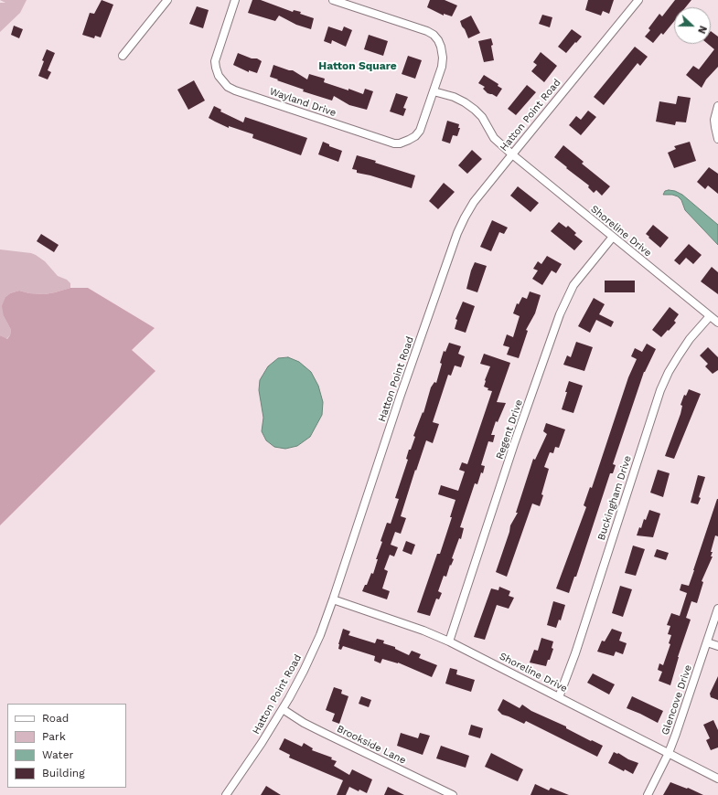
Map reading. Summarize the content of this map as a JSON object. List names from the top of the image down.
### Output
{
  "streets": {
    "street": [
      "Wayland Drive",
      "Hatton Point Road",
      "Shoreline Drive",
      "Regent Drive",
      "Buckingham Drive",
      "Glencove Drive",
      "Brookside Lane"
    ]
  },
  "crossings": [
    ["Hatton Point Road", "Shoreline Drive"],
    ["Hatton Point Road", "Brookside Lane"],
    ["Shoreline Drive", "Regent Drive"],
    ["Shoreline Drive", "Buckingham Drive"],
    ["Shoreline Drive", "Glencove Drive"]
  ],
  "districts": ["Hatton Square"],
  "legend": [
    "Road",
    "Park",
    "Water",
    "Building"
  ],
  "north": "right"
}
